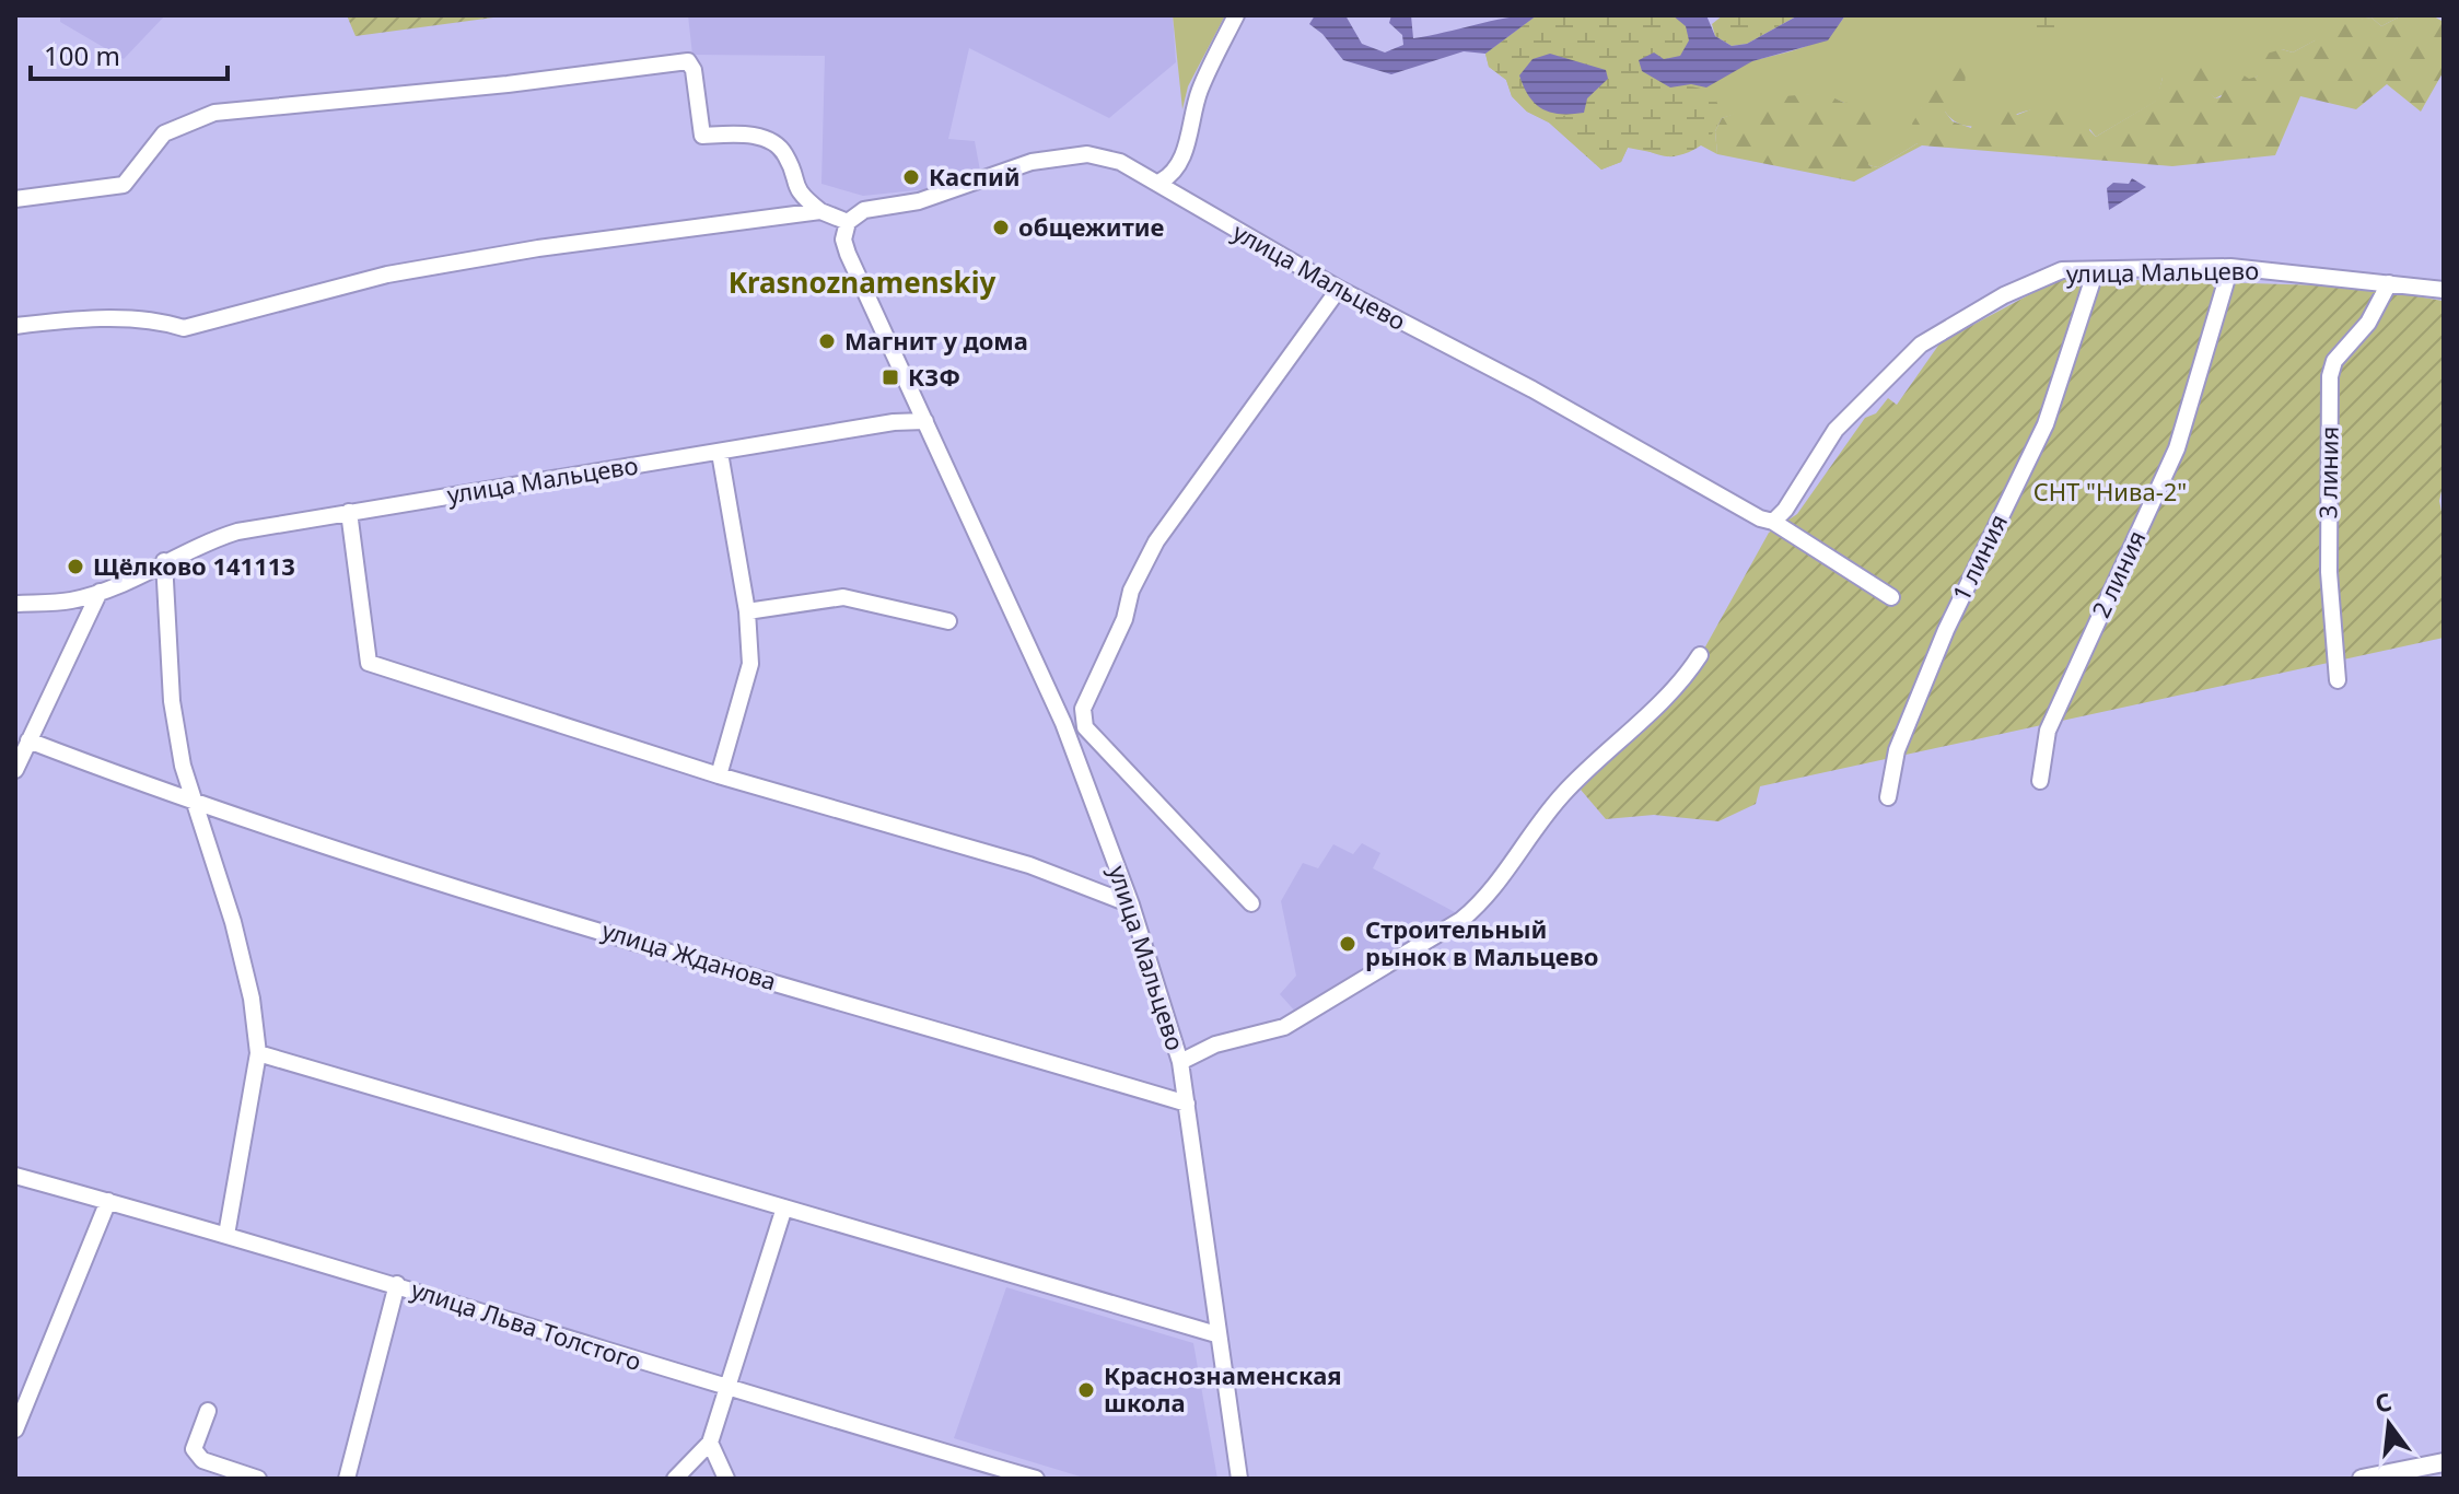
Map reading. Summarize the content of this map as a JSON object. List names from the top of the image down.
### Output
{
  "streets": {
    "street": [
      "улица Мальцево",
      "3 линия",
      "1 линия",
      "2 линия",
      "улица Жданова",
      "улица Льва Толстого"
    ]
  },
  "crossings": [
    ["улица Мальцево", "3 линия"],
    ["улица Мальцево", "1 линия"],
    ["улица Мальцево", "2 линия"],
    ["улица Мальцево", "улица Жданова"]
  ],
  "districts": ["Krasnoznamenskiy"],
  "parks": ["СНТ \"Нива-2\""],
  "places": {
    "other": [
      "Каспий",
      "общежитие",
      "Магнит у дома",
      "Щёлково 141113",
      "Строительный рынок в Мальцево",
      "Краснознаменская школа"
    ],
    "transit": ["КЗФ"]
  },
  "scale_bar": "100 m",
  "north": "top"
}
